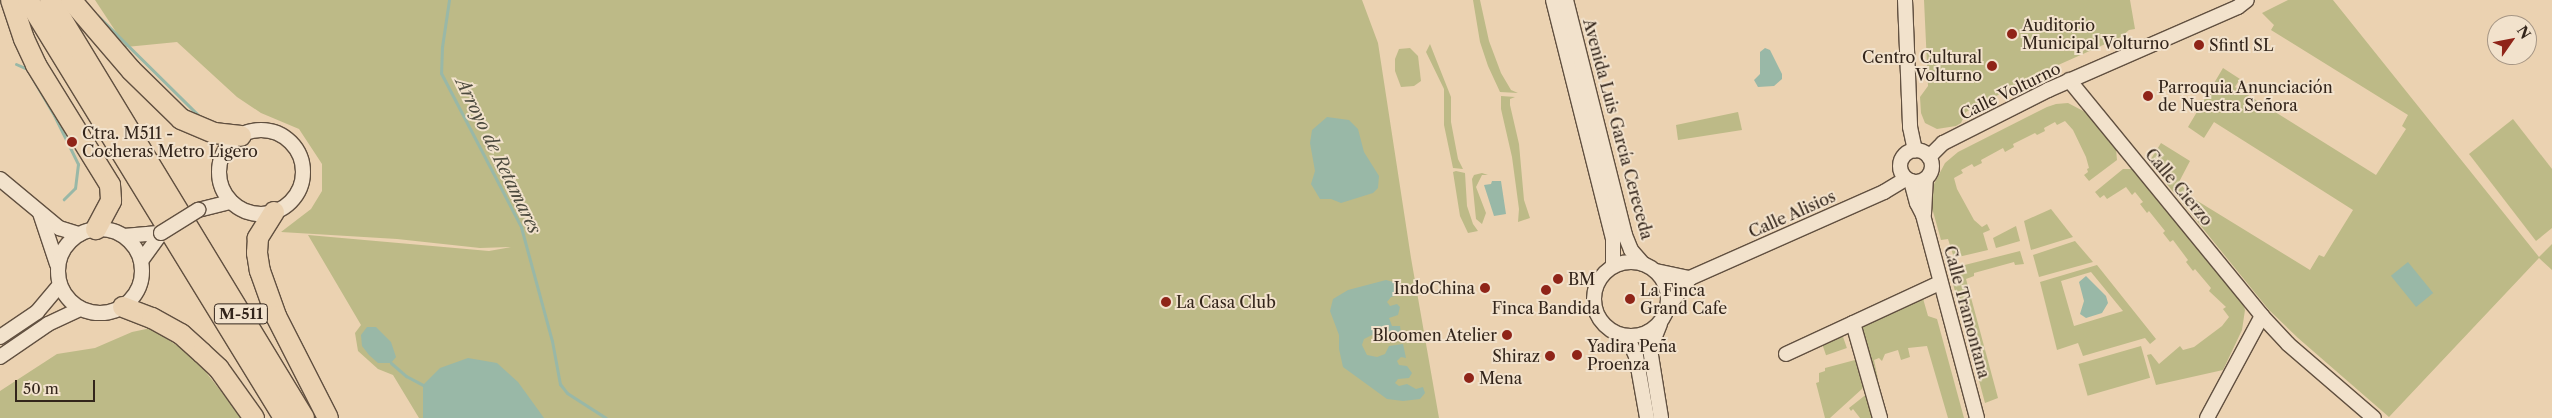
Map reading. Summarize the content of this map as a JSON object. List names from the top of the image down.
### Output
{
  "streets": {
    "highway": ["M-511"],
    "street": [
      "Calle Volturno",
      "Avenida Luis García Cereceda",
      "Calle Cierzo",
      "Calle Alisios",
      "Calle Tramontana"
    ]
  },
  "crossings": [
    ["Calle Volturno", "Calle Cierzo"],
    ["Calle Volturno", "Calle Alisios"],
    ["Calle Volturno", "Calle Tramontana"],
    ["Avenida Luis García Cereceda", "Calle Alisios"],
    ["Calle Alisios", "Calle Tramontana"]
  ],
  "water": ["Arroyo de Retamares"],
  "places": [
    "Auditorio Municipal Volturno",
    "Sfintl SL",
    "Centro Cultural Volturno",
    "Parroquia Anunciación de Nuestra Señora",
    "Ctra. M511 - Cocheras Metro Ligero",
    "BM",
    "IndoChina",
    "Finca Bandida",
    "La Finca Grand Cafe",
    "La Casa Club",
    "Bloomen Atelier",
    "Yadira Peña Proenza",
    "Shiraz",
    "Mena"
  ],
  "scale_bar": "50 m",
  "north": "top right"
}
